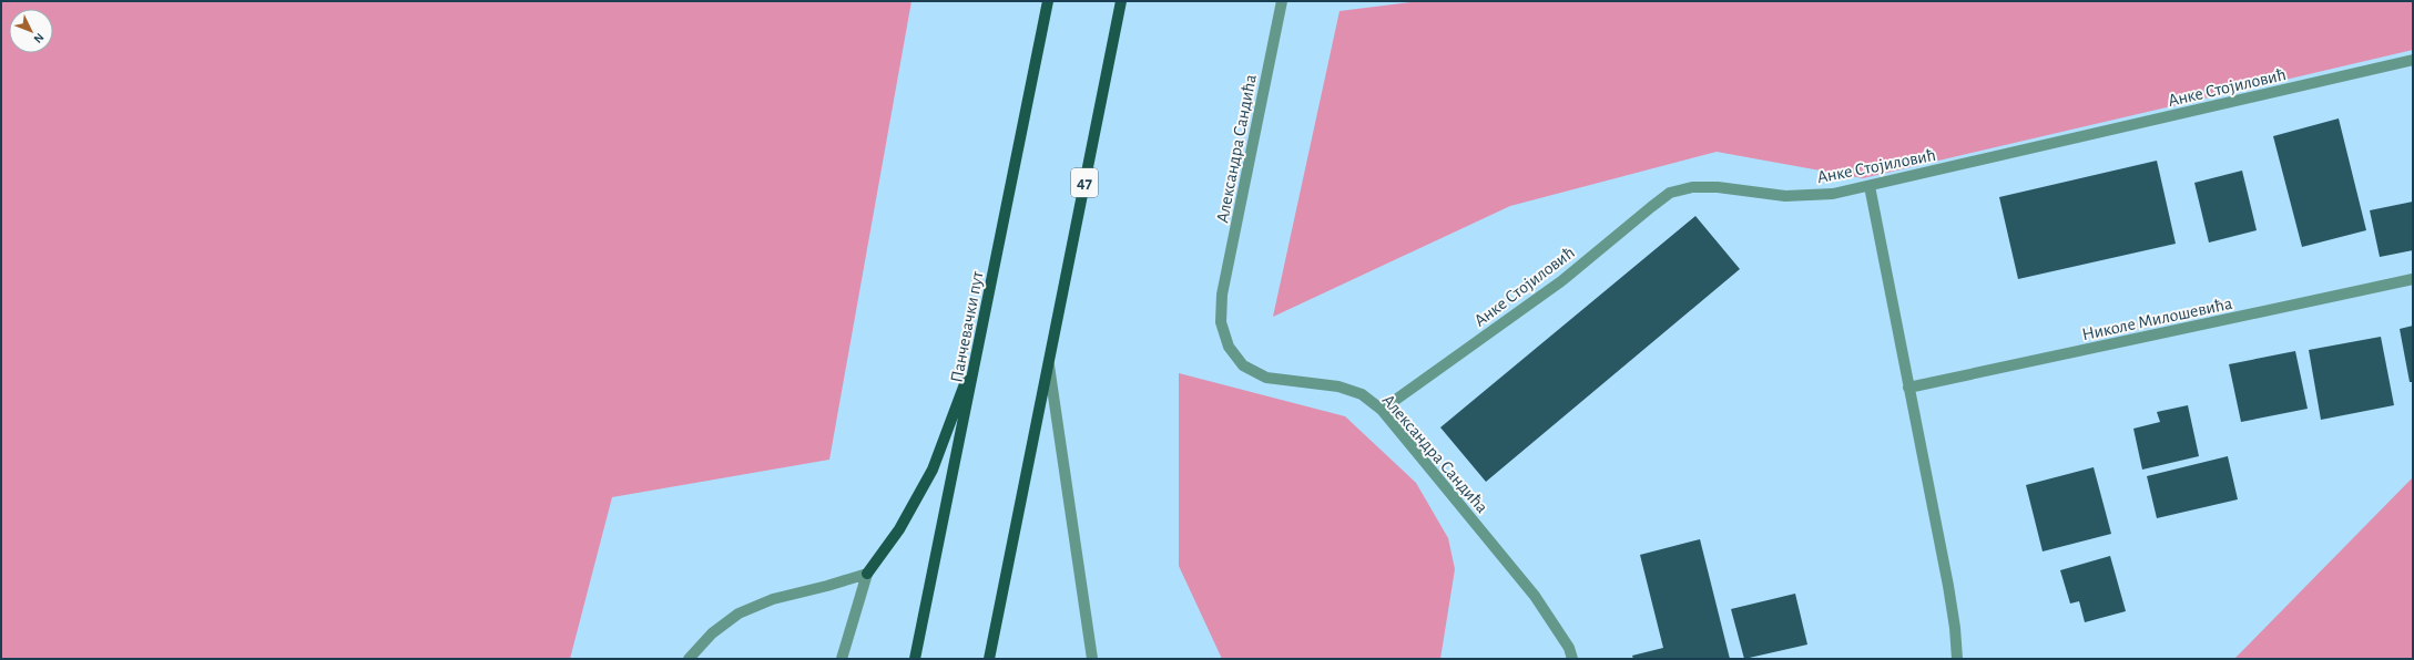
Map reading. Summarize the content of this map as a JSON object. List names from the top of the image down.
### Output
{
  "streets": {
    "main road": ["47", "Панчевачки пут"],
    "street": ["Анке Стојиловић", "Александра Сандића", "Николе Милошевића"]
  },
  "crossings": [
    ["Анке Стојиловић", "Александра Сандића"]
  ],
  "north": "bottom right"
}
